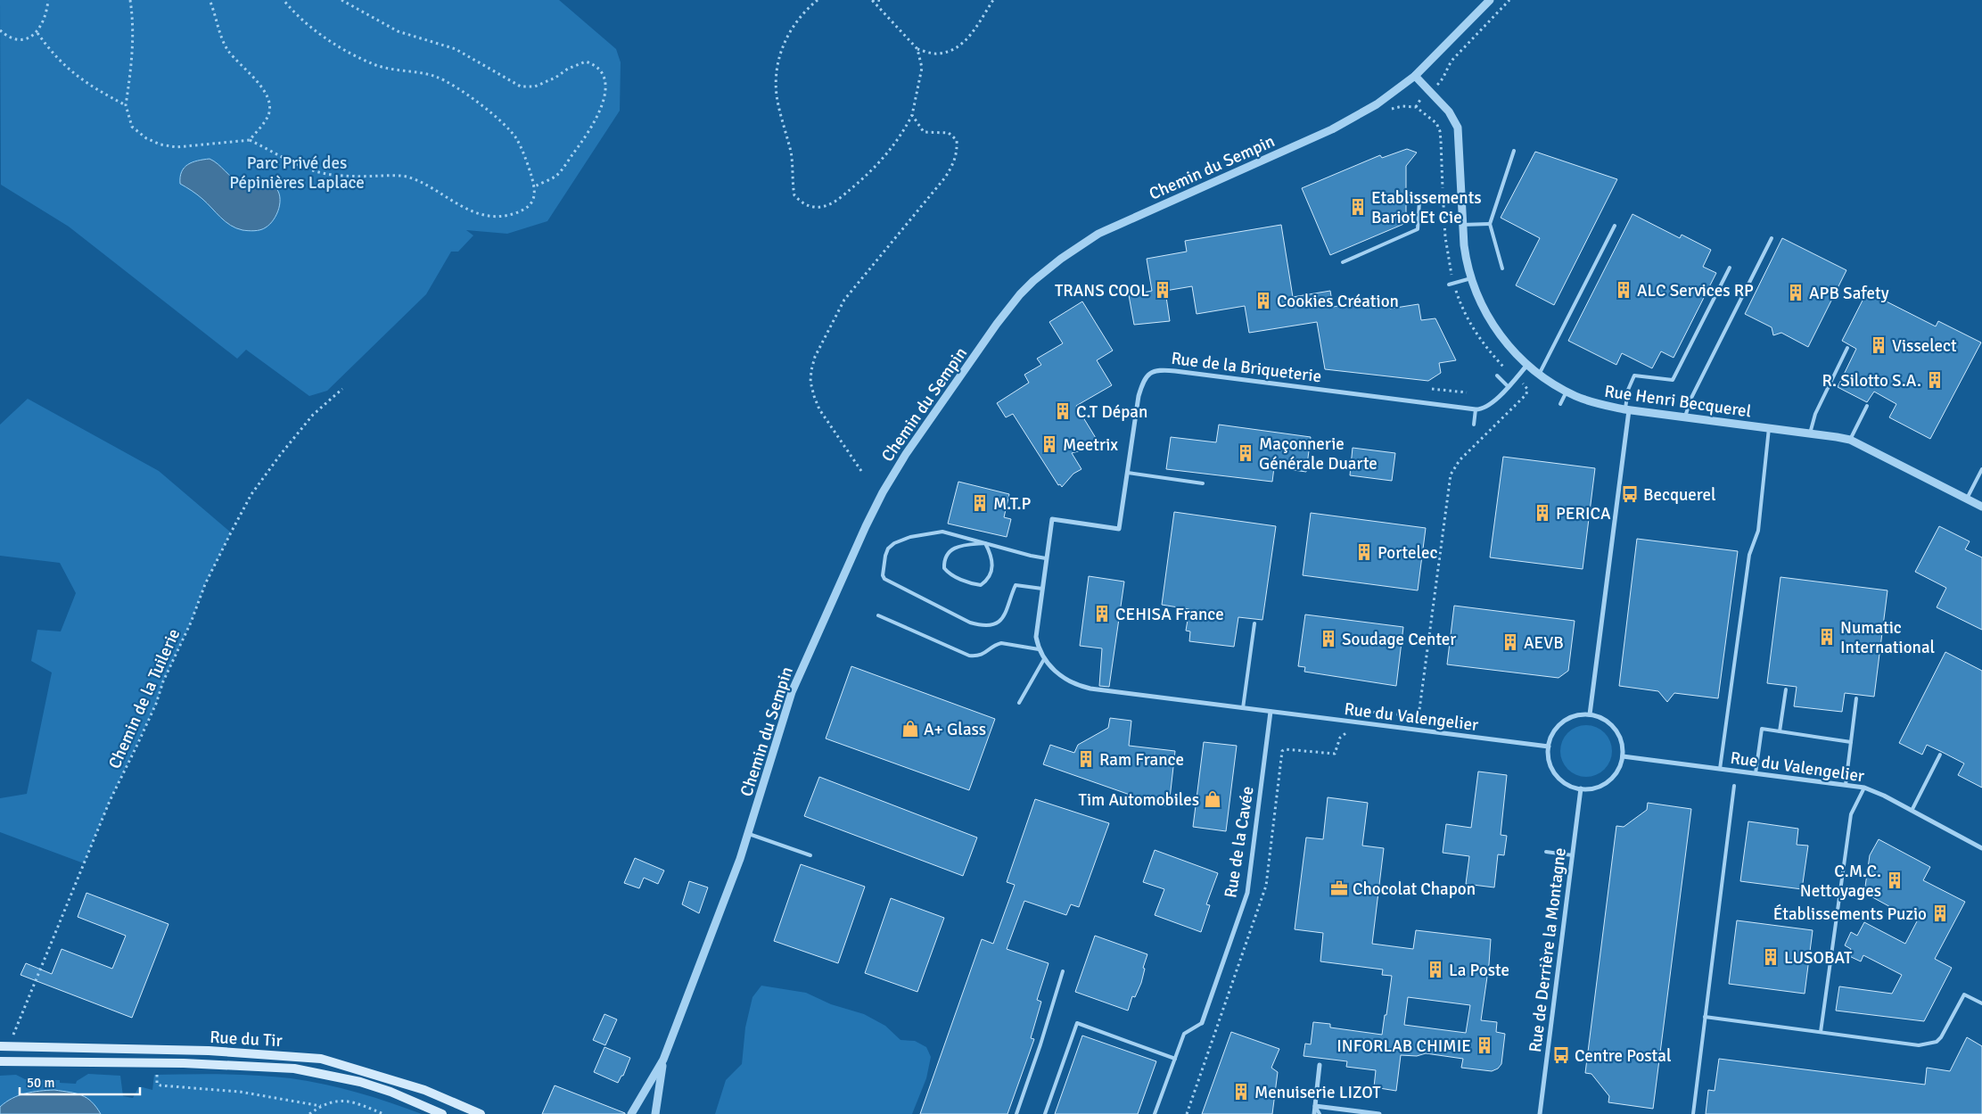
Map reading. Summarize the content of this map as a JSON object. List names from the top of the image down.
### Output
{
  "streets": {
    "main road": ["Rue du Tir"],
    "street": [
      "Chemin du Sempin",
      "Rue de la Briqueterie",
      "Rue Henri Becquerel",
      "Rue du Valengelier",
      "Rue de la Cavée",
      "Rue de Derrière la Montagne"
    ],
    "path": ["Chemin de la Tuilerie"]
  },
  "crossings": [
    ["Chemin du Sempin", "Rue Henri Becquerel"],
    ["Rue de la Briqueterie", "Rue du Valengelier"],
    ["Rue de la Briqueterie", "Rue de la Cavée"],
    ["Chemin de la Tuilerie", "Rue du Tir"],
    ["Rue du Valengelier", "Rue de la Cavée"],
    ["Rue du Valengelier", "Rue de Derrière la Montagne"]
  ],
  "parks": ["Parc Privé des Pépinières Laplace"],
  "places": {
    "building": [
      "Etablissements Bariot Et Cie",
      "TRANS COOL",
      "ALC Services RP",
      "APB Safety",
      "Cookies Création",
      "Visselect",
      "R. Silotto S.A.",
      "C.T Dépan",
      "Meetrix",
      "Maçonnerie Générale Duarte",
      "M.T.P",
      "PERICA",
      "Portelec",
      "CEHISA France",
      "Numatic International",
      "Soudage Center",
      "AEVB",
      "Ram France",
      "C.M.C. Nettoyages",
      "Établissements Puzio",
      "LUSOBAT",
      "La Poste",
      "INFORLAB CHIMIE",
      "Menuiserie LIZOT"
    ],
    "bus stop": ["Becquerel", "Centre Postal"],
    "shop": ["A+ Glass", "Tim Automobiles"],
    "office": ["Chocolat Chapon"]
  },
  "scale_bar": "50 m"
}
